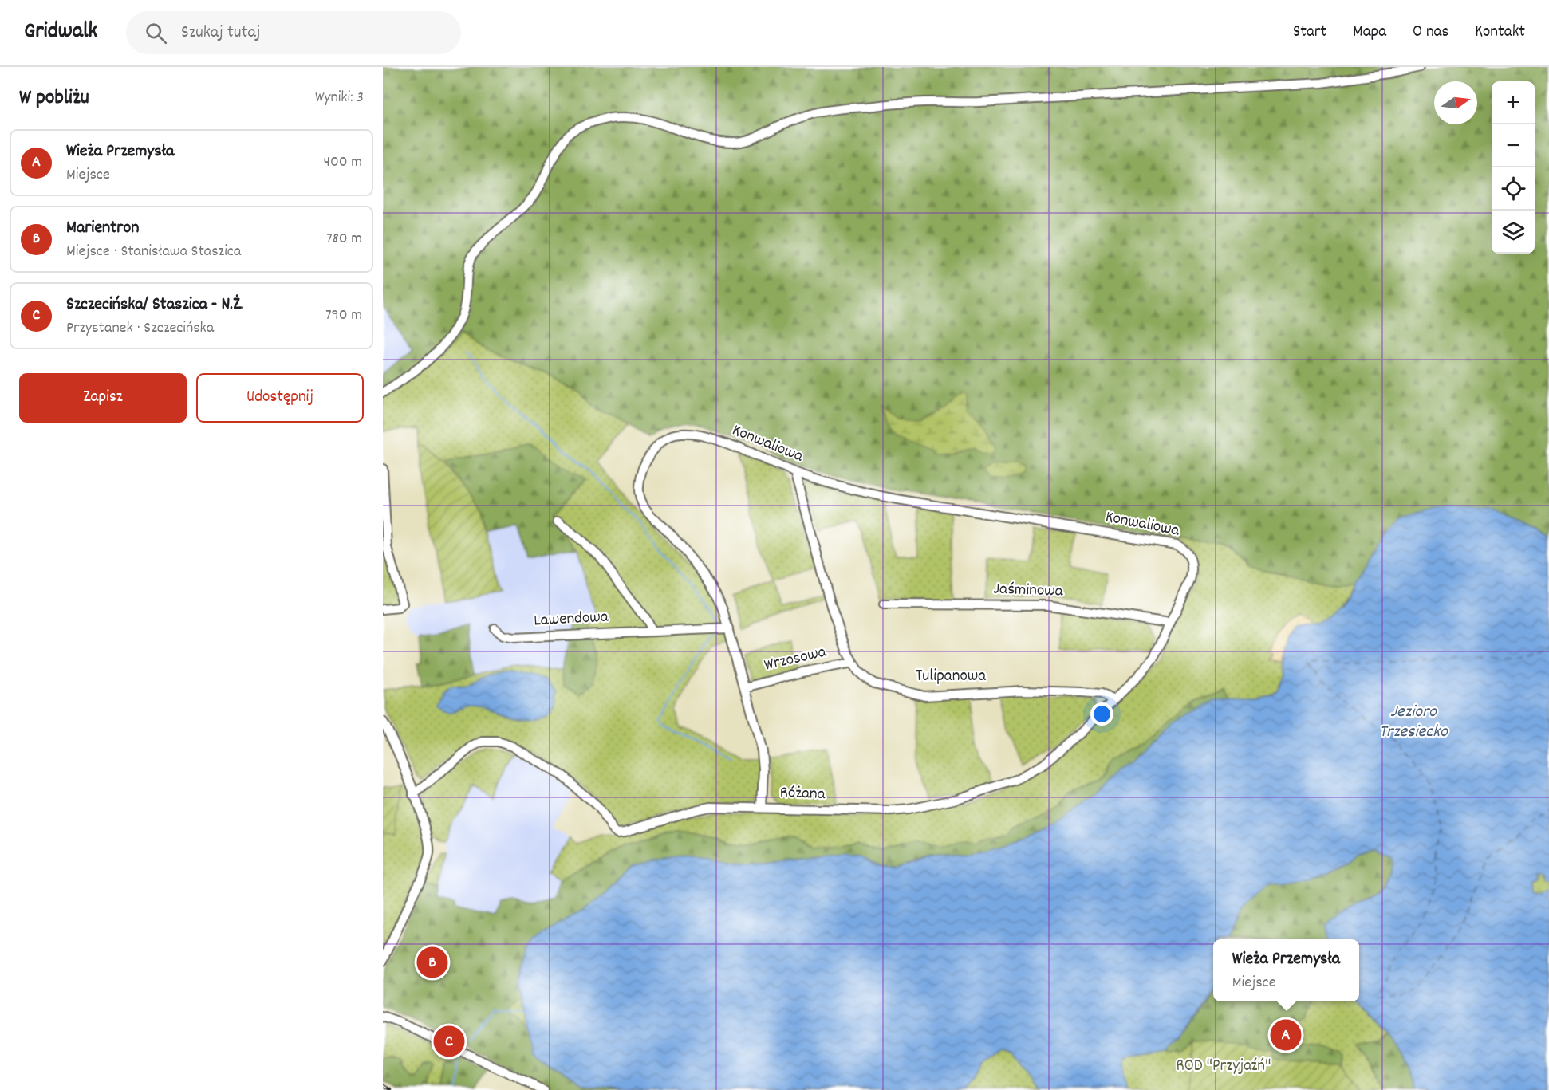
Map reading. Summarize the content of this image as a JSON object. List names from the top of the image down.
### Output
{
  "streets": {
    "street": [
      "Konwaliowa",
      "Jaśminowa",
      "Lawendowa",
      "Wrzosowa",
      "Tulipanowa",
      "Różana"
    ]
  },
  "crossings": [
    ["Konwaliowa", "Jaśminowa"],
    ["Konwaliowa", "Lawendowa"],
    ["Konwaliowa", "Wrzosowa"],
    ["Konwaliowa", "Tulipanowa"],
    ["Konwaliowa", "Różana"],
    ["Jaśminowa", "Różana"],
    ["Wrzosowa", "Tulipanowa"],
    ["Tulipanowa", "Różana"]
  ],
  "water": ["Jezioro Trzesiecko"],
  "parks": ["ROD \"Przyjaźń\""],
  "north": "right",
  "page": {
    "header": "Gridwalk",
    "search": "Szukaj tutaj",
    "nav": [
      "Start",
      "Mapa",
      "O nas",
      "Kontakt"
    ],
    "heading": ["W pobliżu", "Wyniki: 3"],
    "map_buttons": ["+", "−"],
    "list": [
      {
        "mark": "A",
        "name": "Wieża Przemysła",
        "note": "Miejsce",
        "value": "400 m"
      },
      {
        "mark": "B",
        "name": "Marientron",
        "note": "Miejsce · Stanisława Staszica",
        "value": "780 m"
      },
      {
        "mark": "C",
        "name": "Szczecińska/ Staszica - N.Ż.",
        "note": "Przystanek · Szczecińska",
        "value": "790 m"
      }
    ],
    "buttons": ["Zapisz", "Udostępnij"],
    "popup": ["Wieża Przemysła", "Miejsce"],
    "pins": ["B", "A", "C"]
  }
}
